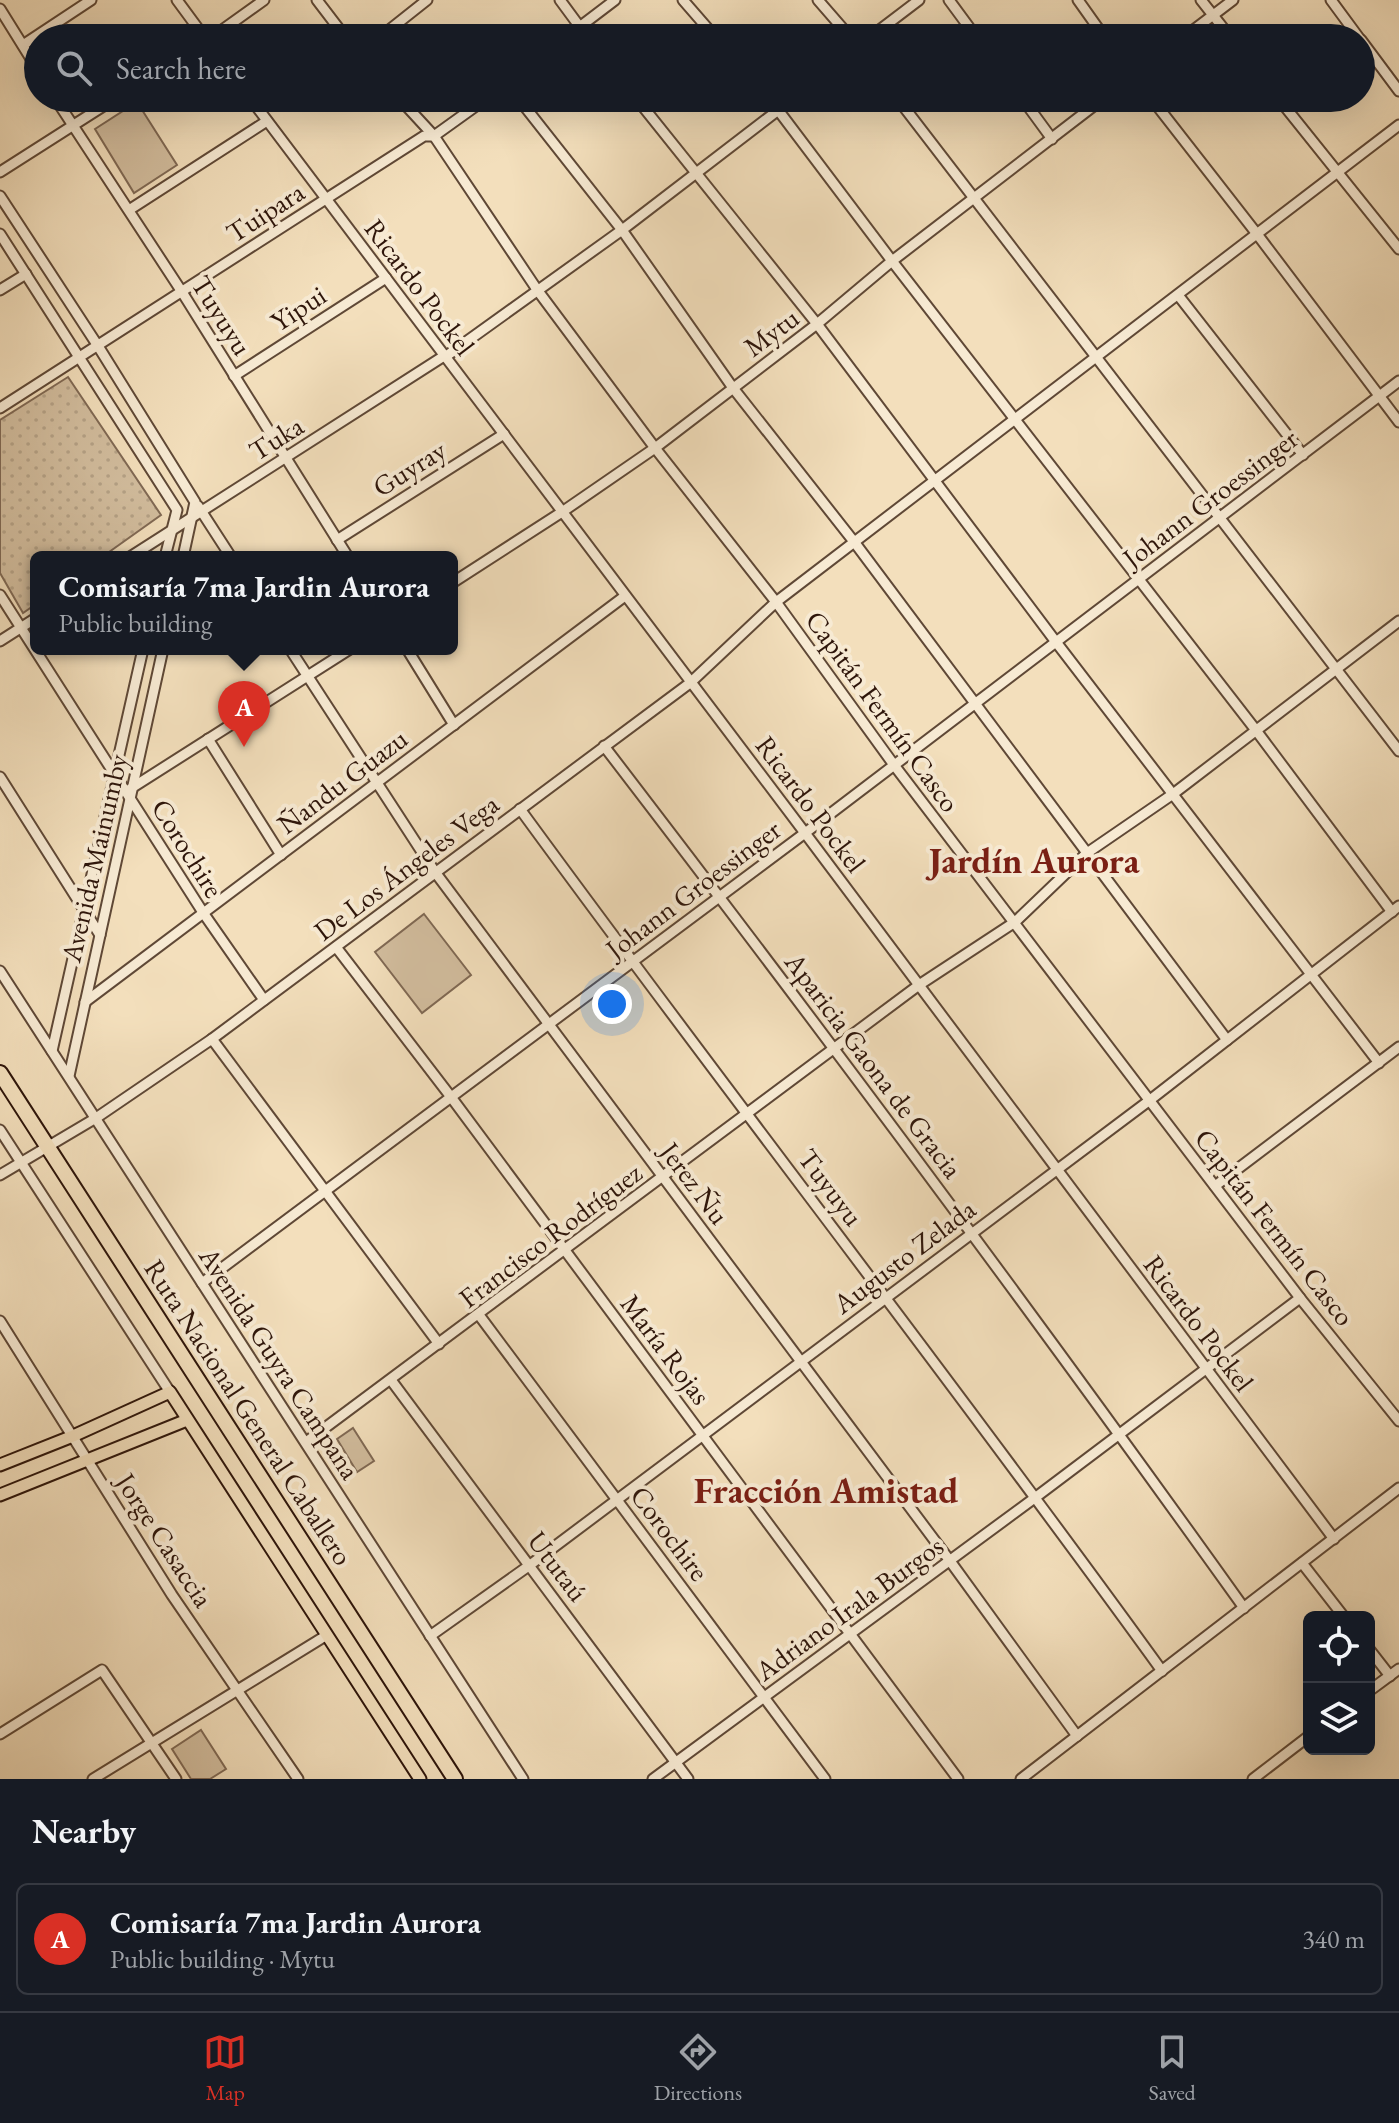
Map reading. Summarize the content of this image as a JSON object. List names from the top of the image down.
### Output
{
  "streets": {
    "highway": ["Ruta Nacional General Caballero"],
    "street": [
      "Tuipara",
      "Ricardo Pockel",
      "Yipui",
      "Tuyuyu",
      "Mytu",
      "Tuka",
      "Guyray",
      "Johann Groessinger",
      "Capitán Fermín Casco",
      "Ñandu Guazu",
      "Corochire",
      "Avenida Mainumby",
      "De Los Ángeles Vega",
      "Aparicia Gaona de Gracia",
      "Jerez Ñu",
      "Francisco Rodríguez",
      "Augusto Zelada",
      "María Rojas",
      "Avenida Guyra Campana",
      "Jorge Casaccia",
      "Ututaú",
      "Adriano Irala Burgos"
    ]
  },
  "crossings": [
    ["Tuipara", "Ricardo Pockel"],
    ["Tuipara", "Tuyuyu"],
    ["Tuipara", "Capitán Fermín Casco"],
    ["Ricardo Pockel", "Yipui"],
    ["Ricardo Pockel", "Mytu"],
    ["Ricardo Pockel", "Tuka"],
    ["Ricardo Pockel", "Guyray"],
    ["Ricardo Pockel", "Johann Groessinger"],
    ["Ricardo Pockel", "Ñandu Guazu"],
    ["Ricardo Pockel", "De Los Ángeles Vega"],
    ["Ricardo Pockel", "Francisco Rodríguez"],
    ["Ricardo Pockel", "Augusto Zelada"],
    ["Ricardo Pockel", "Adriano Irala Burgos"],
    ["Yipui", "Tuyuyu"],
    ["Tuyuyu", "Tuka"],
    ["Tuyuyu", "Guyray"],
    ["Tuyuyu", "Johann Groessinger"],
    ["Tuyuyu", "De Los Ángeles Vega"],
    ["Tuyuyu", "Francisco Rodríguez"],
    ["Tuyuyu", "Augusto Zelada"],
    ["Tuyuyu", "Adriano Irala Burgos"],
    ["Mytu", "Capitán Fermín Casco"],
    ["Tuka", "Capitán Fermín Casco"],
    ["Johann Groessinger", "Capitán Fermín Casco"],
    ["Johann Groessinger", "Aparicia Gaona de Gracia"],
    ["Johann Groessinger", "Jerez Ñu"],
    ["Johann Groessinger", "María Rojas"],
    ["Johann Groessinger", "Avenida Guyra Campana"],
    ["Capitán Fermín Casco", "De Los Ángeles Vega"],
    ["Capitán Fermín Casco", "Francisco Rodríguez"],
    ["Capitán Fermín Casco", "Augusto Zelada"],
    ["Capitán Fermín Casco", "Adriano Irala Burgos"],
    ["Ñandu Guazu", "Corochire"],
    ["Ñandu Guazu", "Avenida Mainumby"],
    ["Ñandu Guazu", "Jerez Ñu"],
    ["Corochire", "Avenida Mainumby"],
    ["Corochire", "De Los Ángeles Vega"],
    ["Corochire", "Francisco Rodríguez"],
    ["Corochire", "Augusto Zelada"],
    ["Corochire", "Adriano Irala Burgos"],
    ["Avenida Mainumby", "Avenida Guyra Campana"],
    ["De Los Ángeles Vega", "Aparicia Gaona de Gracia"],
    ["De Los Ángeles Vega", "Jerez Ñu"],
    ["De Los Ángeles Vega", "María Rojas"],
    ["De Los Ángeles Vega", "Avenida Guyra Campana"],
    ["De Los Ángeles Vega", "Ruta Nacional General Caballero"],
    ["Aparicia Gaona de Gracia", "Francisco Rodríguez"],
    ["Aparicia Gaona de Gracia", "Augusto Zelada"],
    ["Aparicia Gaona de Gracia", "Adriano Irala Burgos"],
    ["Jerez Ñu", "Francisco Rodríguez"],
    ["Jerez Ñu", "Augusto Zelada"],
    ["Jerez Ñu", "Adriano Irala Burgos"],
    ["Francisco Rodríguez", "María Rojas"],
    ["Francisco Rodríguez", "Avenida Guyra Campana"],
    ["Francisco Rodríguez", "Ututaú"],
    ["Augusto Zelada", "María Rojas"],
    ["Augusto Zelada", "Avenida Guyra Campana"],
    ["Augusto Zelada", "Ututaú"],
    ["María Rojas", "Adriano Irala Burgos"],
    ["Ututaú", "Adriano Irala Burgos"]
  ],
  "districts": ["Jardín Aurora", "Fracción Amistad"],
  "page": {
    "search": "Search here",
    "popup": ["Comisaría 7ma Jardin Aurora", "Public building"],
    "pins": "A",
    "heading": "Nearby",
    "list": [
      {
        "mark": "A",
        "name": "Comisaría 7ma Jardin Aurora",
        "note": "Public building · Mytu",
        "value": "340 m"
      }
    ],
    "nav": ["Map", "Directions", "Saved"]
  }
}
